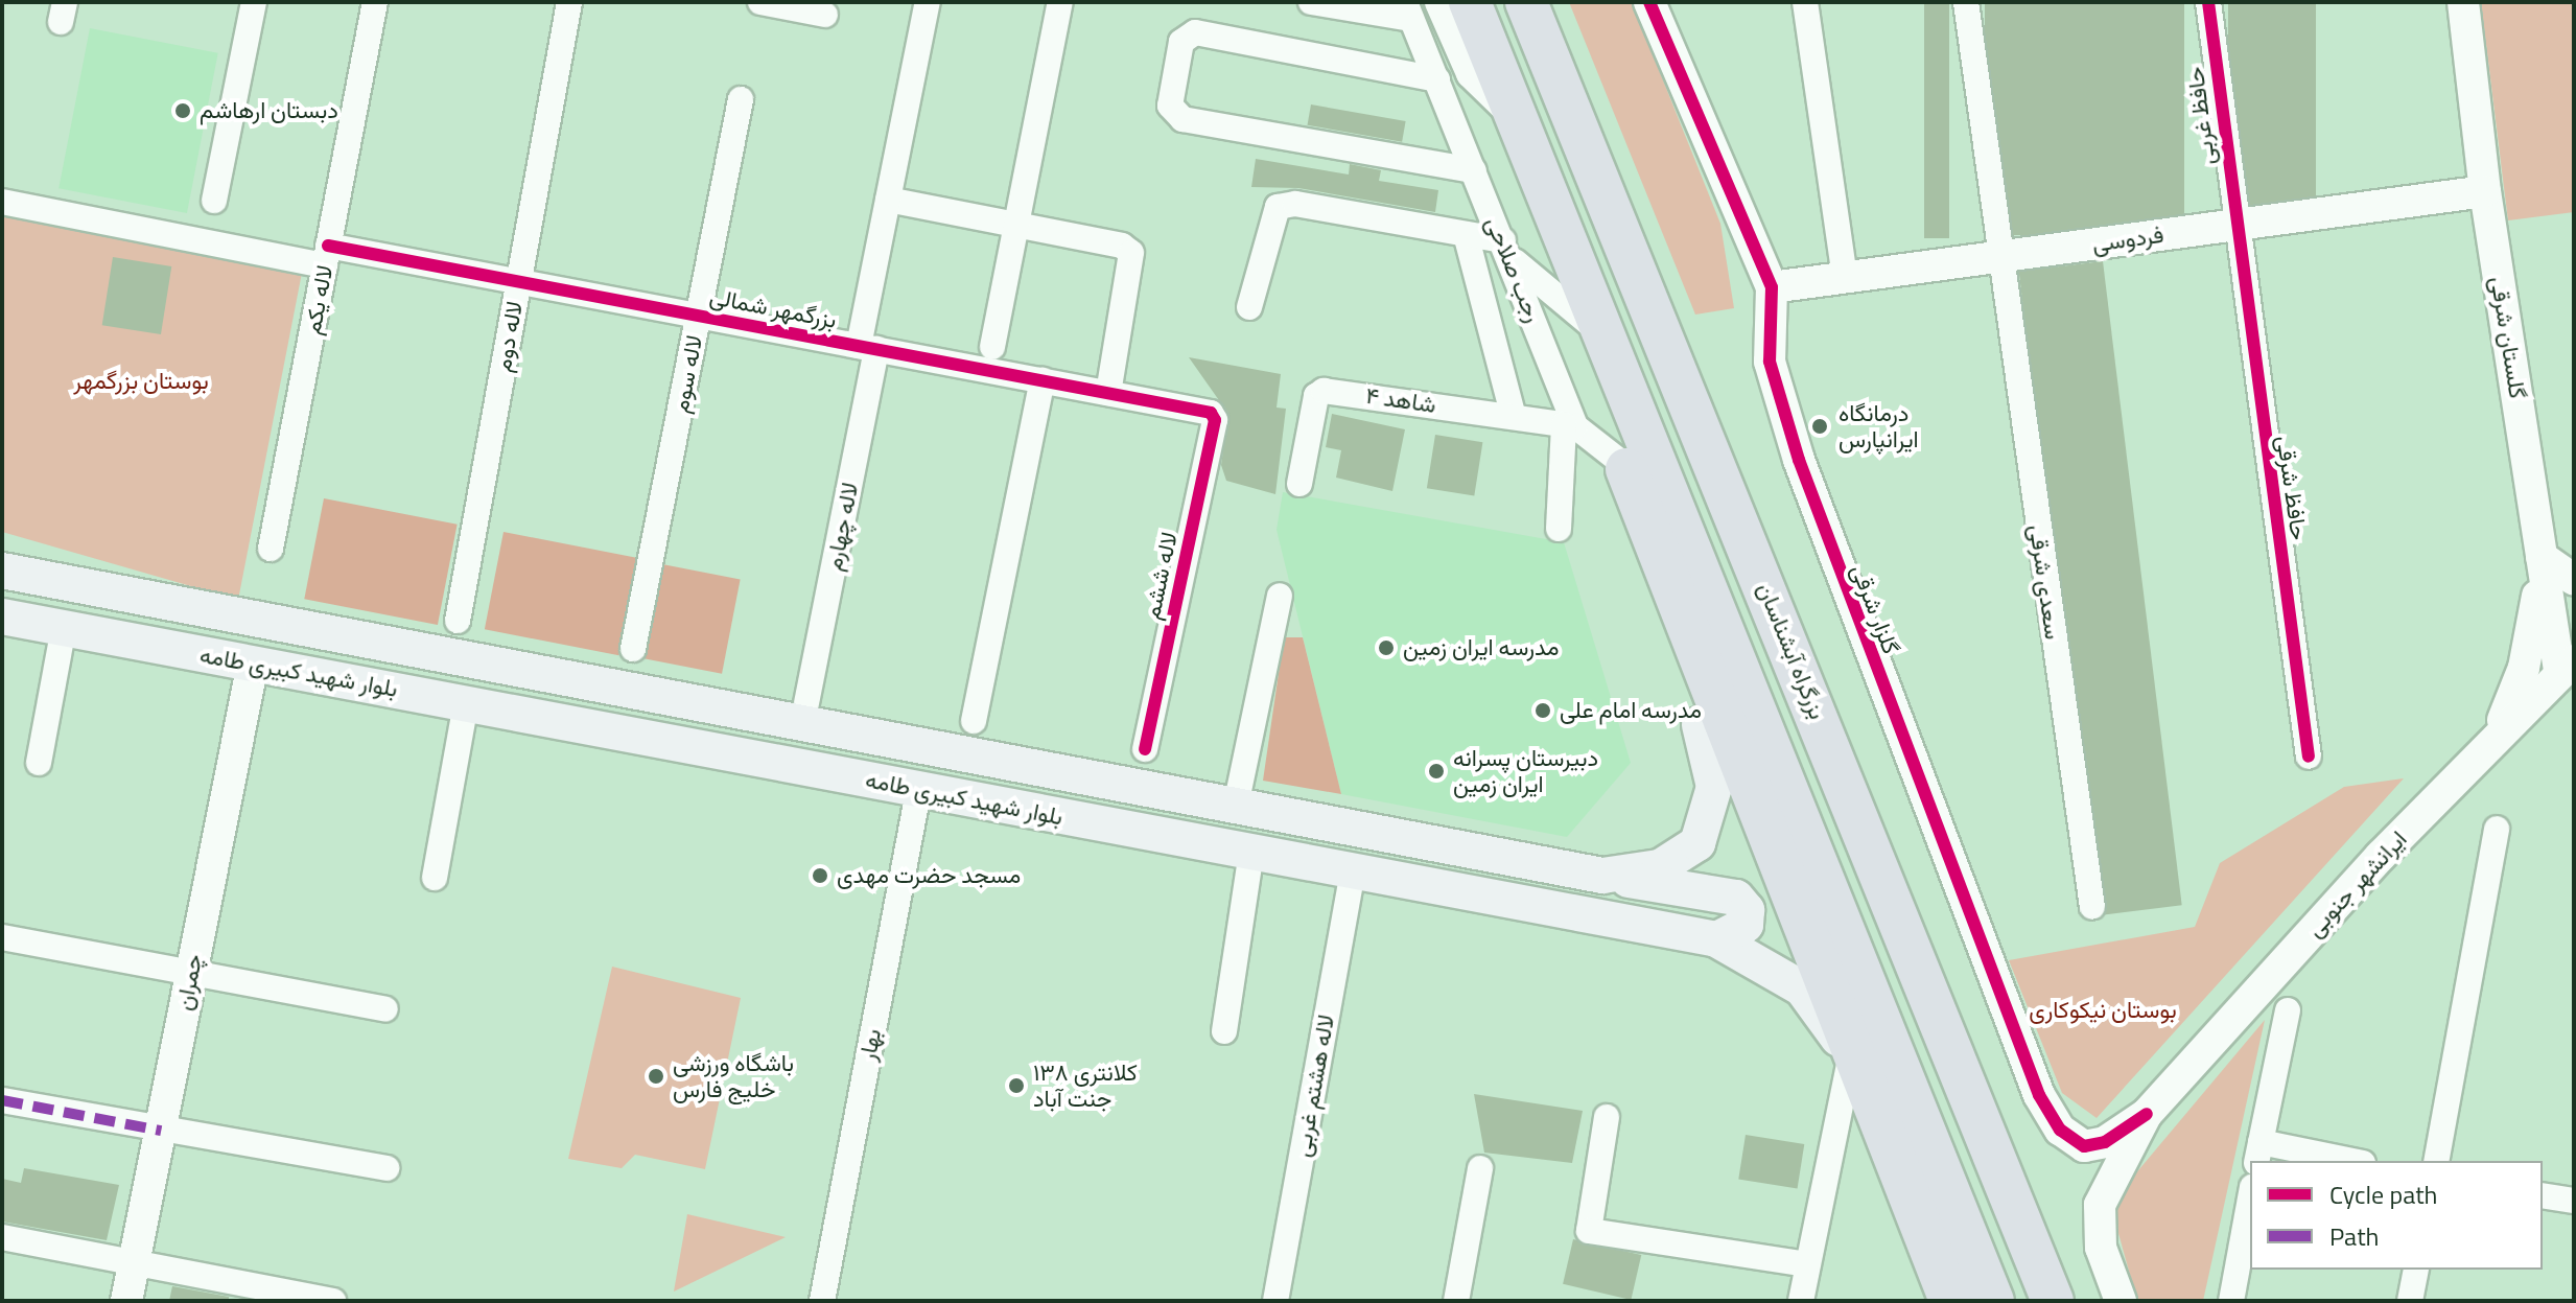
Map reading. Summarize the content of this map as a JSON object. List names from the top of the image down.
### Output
{
  "streets": {
    "highway": ["بزرگراه آبشناسان"],
    "main road": ["بلوار شهید کبیری طامه"],
    "street": [
      "حافظ غربی",
      "فردوسی",
      "رجب صلاحی",
      "لاله یکم",
      "بزرگمهر شمالی",
      "لاله دوم",
      "گلستان شرقی",
      "لاله سوم",
      "شاهد ۴",
      "حافظ شرقی",
      "لاله چهارم",
      "لاله ششم",
      "سعدی شرقی",
      "گلزار شرقی",
      "ایرانشهر جنوبی",
      "چمران",
      "بهار",
      "لاله هشتم غربی"
    ]
  },
  "crossings": [
    ["حافظ غربی", "فردوسی"],
    ["حافظ غربی", "حافظ شرقی"],
    ["فردوسی", "گلستان شرقی"],
    ["فردوسی", "حافظ شرقی"],
    ["فردوسی", "سعدی شرقی"],
    ["فردوسی", "گلزار شرقی"],
    ["رجب صلاحی", "شاهد ۴"],
    ["لاله یکم", "بزرگمهر شمالی"],
    ["بزرگمهر شمالی", "لاله دوم"],
    ["بزرگمهر شمالی", "لاله سوم"],
    ["بزرگمهر شمالی", "لاله چهارم"],
    ["بزرگمهر شمالی", "لاله ششم"],
    ["گلستان شرقی", "ایرانشهر جنوبی"],
    ["گلزار شرقی", "ایرانشهر جنوبی"],
    ["بلوار شهید کبیری طامه", "چمران"],
    ["بلوار شهید کبیری طامه", "بهار"],
    ["بلوار شهید کبیری طامه", "لاله هشتم غربی"]
  ],
  "parks": ["بوستان بزرگمهر", "بوستان نیکوکاری"],
  "places": [
    "دبستان ارهاشم",
    "درمانگاه ایرانپارس",
    "مدرسه ایران زمین",
    "مدرسه امام علی",
    "دبیرستان پسرانه ایران زمین",
    "مسجد حضرت مهدی",
    "باشگاه ورزشی خلیج فارس",
    "کلانتری ۱۳۸ جنت آباد"
  ],
  "legend": ["Cycle path", "Path"]
}
